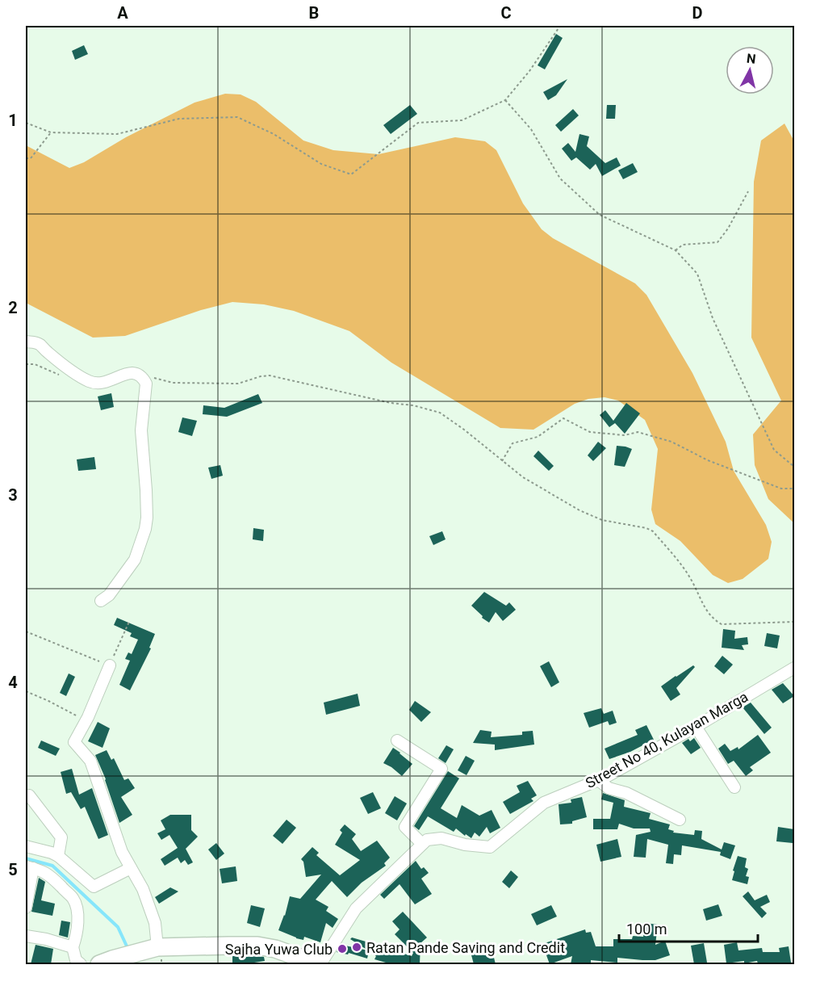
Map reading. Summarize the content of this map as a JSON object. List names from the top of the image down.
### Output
{
  "streets": {
    "street": ["Street No 40, Kulayan Marga"]
  },
  "places": ["Ratan Pande Saving and Credit", "Sajha Yuwa Club"],
  "scale_bar": "100 m",
  "north": "top",
  "grid": {
    "columns": [
      "A",
      "B",
      "C",
      "D"
    ],
    "rows": [
      "1",
      "2",
      "3",
      "4",
      "5"
    ]
  }
}
